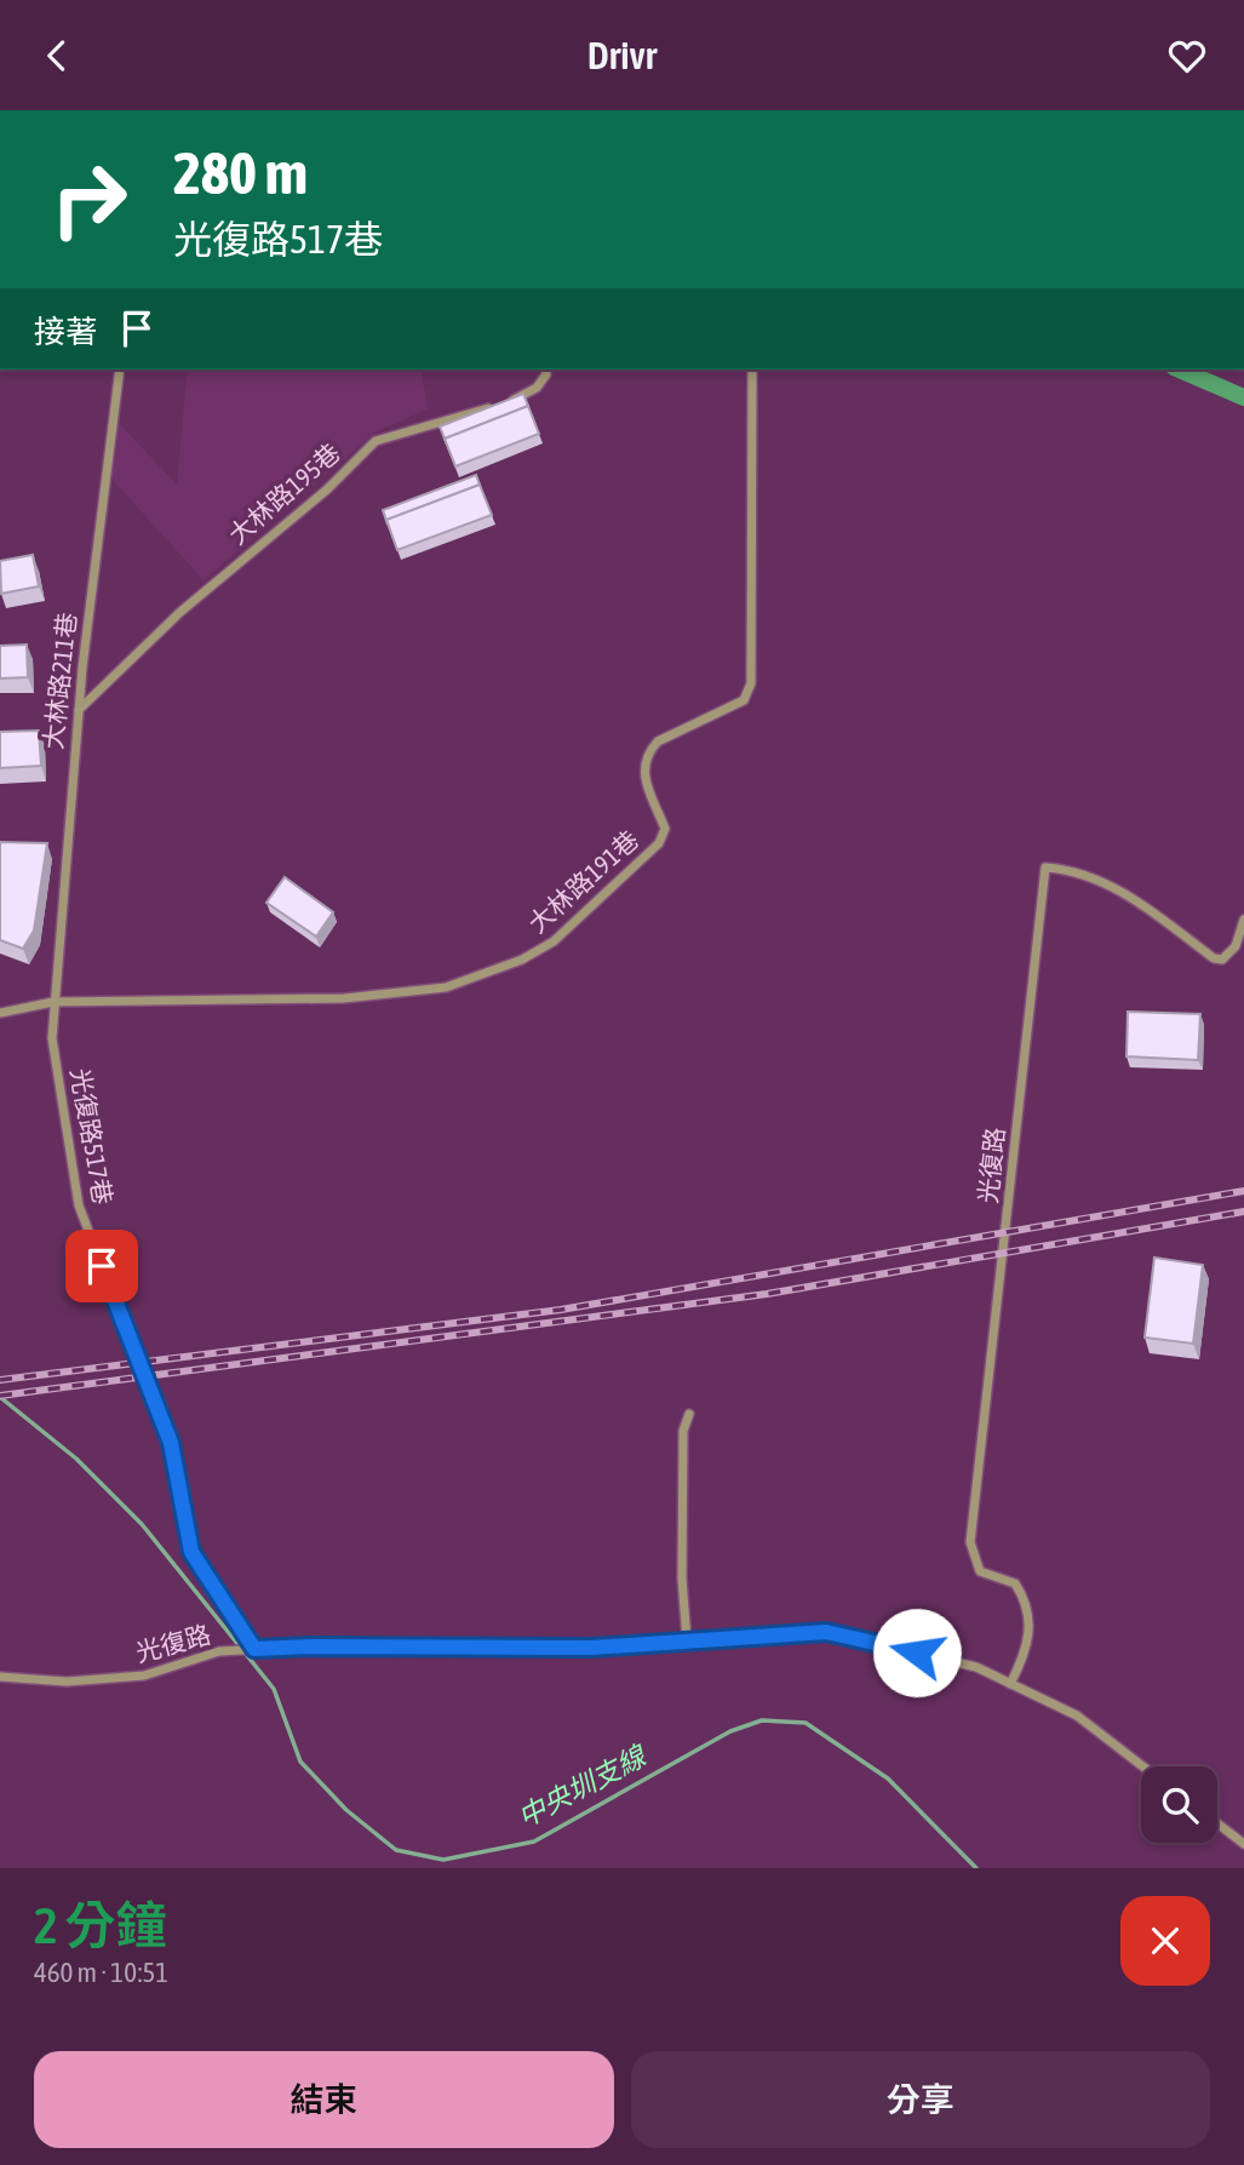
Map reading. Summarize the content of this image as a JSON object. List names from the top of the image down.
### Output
{
  "streets": {
    "street": [
      "大林路195巷",
      "大林路211巷",
      "大林路191巷",
      "光復路517巷",
      "光復路"
    ]
  },
  "crossings": [
    ["大林路195巷", "大林路211巷"],
    ["大林路211巷", "大林路191巷"],
    ["大林路211巷", "光復路517巷"],
    ["大林路191巷", "光復路517巷"],
    ["光復路517巷", "光復路"]
  ],
  "water": ["中央圳支線"],
  "page": {
    "header": "Drivr",
    "turn": ["280 m", "光復路517巷"],
    "then": "接著",
    "heading": ["2 分鐘", "460 m · 10:51"],
    "buttons": ["結束", "分享"]
  }
}
